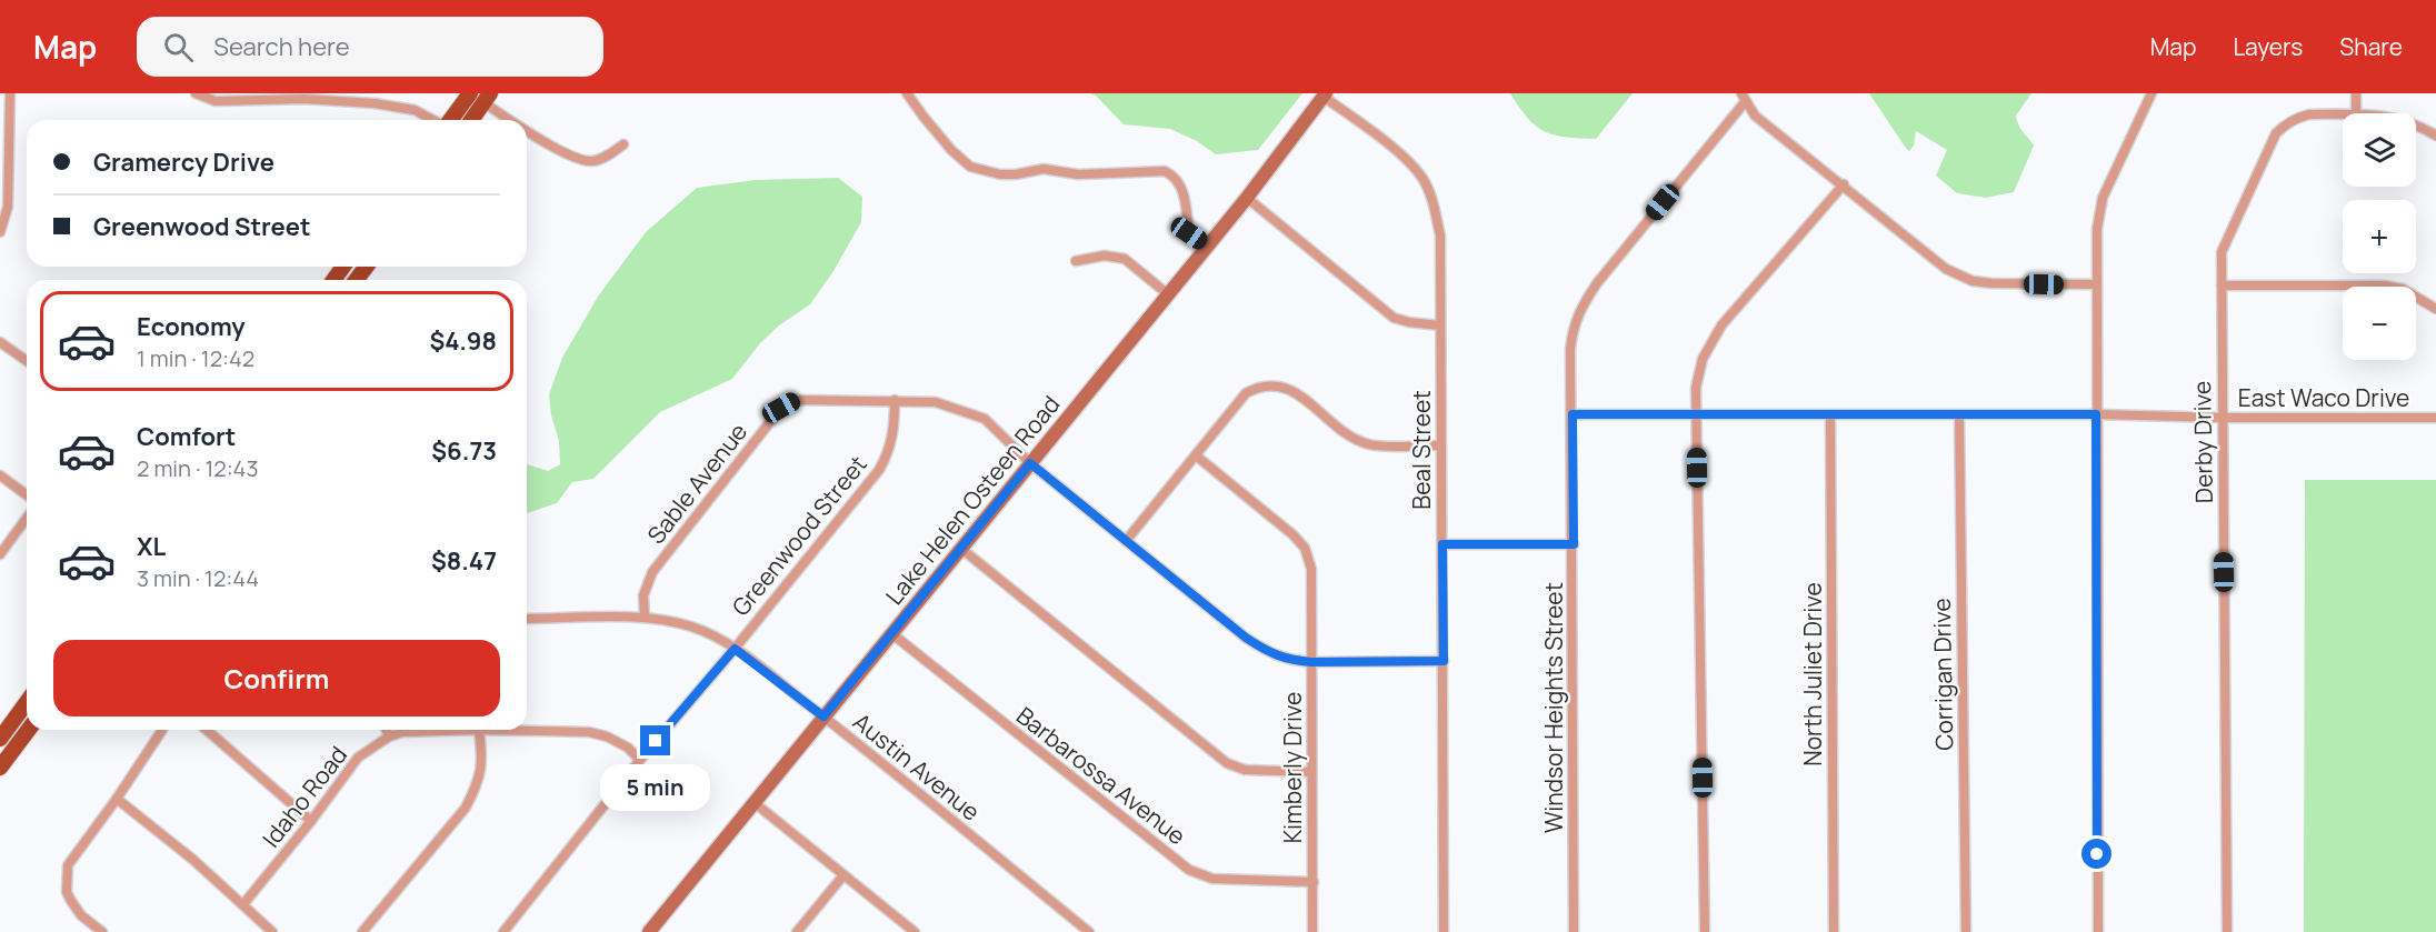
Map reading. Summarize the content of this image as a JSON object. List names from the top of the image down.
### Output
{
  "streets": {
    "street": [
      "East Waco Drive",
      "Derby Drive",
      "Beal Street",
      "Sable Avenue",
      "Lake Helen Osteen Road",
      "Greenwood Street",
      "North Juliet Drive",
      "Corrigan Drive",
      "Windsor Heights Street",
      "Austin Avenue",
      "Kimberly Drive",
      "Barbarossa Avenue",
      "Idaho Road"
    ]
  },
  "crossings": [
    ["East Waco Drive", "Derby Drive"],
    ["East Waco Drive", "North Juliet Drive"],
    ["East Waco Drive", "Corrigan Drive"],
    ["East Waco Drive", "Windsor Heights Street"],
    ["Beal Street", "Sable Avenue"],
    ["Beal Street", "Lake Helen Osteen Road"],
    ["Sable Avenue", "Lake Helen Osteen Road"],
    ["Sable Avenue", "Greenwood Street"],
    ["Sable Avenue", "Austin Avenue"],
    ["Sable Avenue", "Kimberly Drive"],
    ["Lake Helen Osteen Road", "Austin Avenue"],
    ["Lake Helen Osteen Road", "Barbarossa Avenue"],
    ["Greenwood Street", "Austin Avenue"],
    ["Greenwood Street", "Idaho Road"],
    ["Kimberly Drive", "Barbarossa Avenue"]
  ],
  "page": {
    "header": "Map",
    "search": "Search here",
    "nav": ["Map", "Layers", "Share"],
    "map_buttons": ["+", "−"],
    "banner": ["Gramercy Drive", "Greenwood Street"],
    "list": [
      {
        "name": "Economy",
        "note": "1 min · 12:42",
        "value": "$4.98"
      },
      {
        "name": "Comfort",
        "note": "2 min · 12:43",
        "value": "$6.73"
      },
      {
        "name": "XL",
        "note": "3 min · 12:44",
        "value": "$8.47"
      }
    ],
    "buttons": "Confirm",
    "bubble": "5 min"
  }
}
